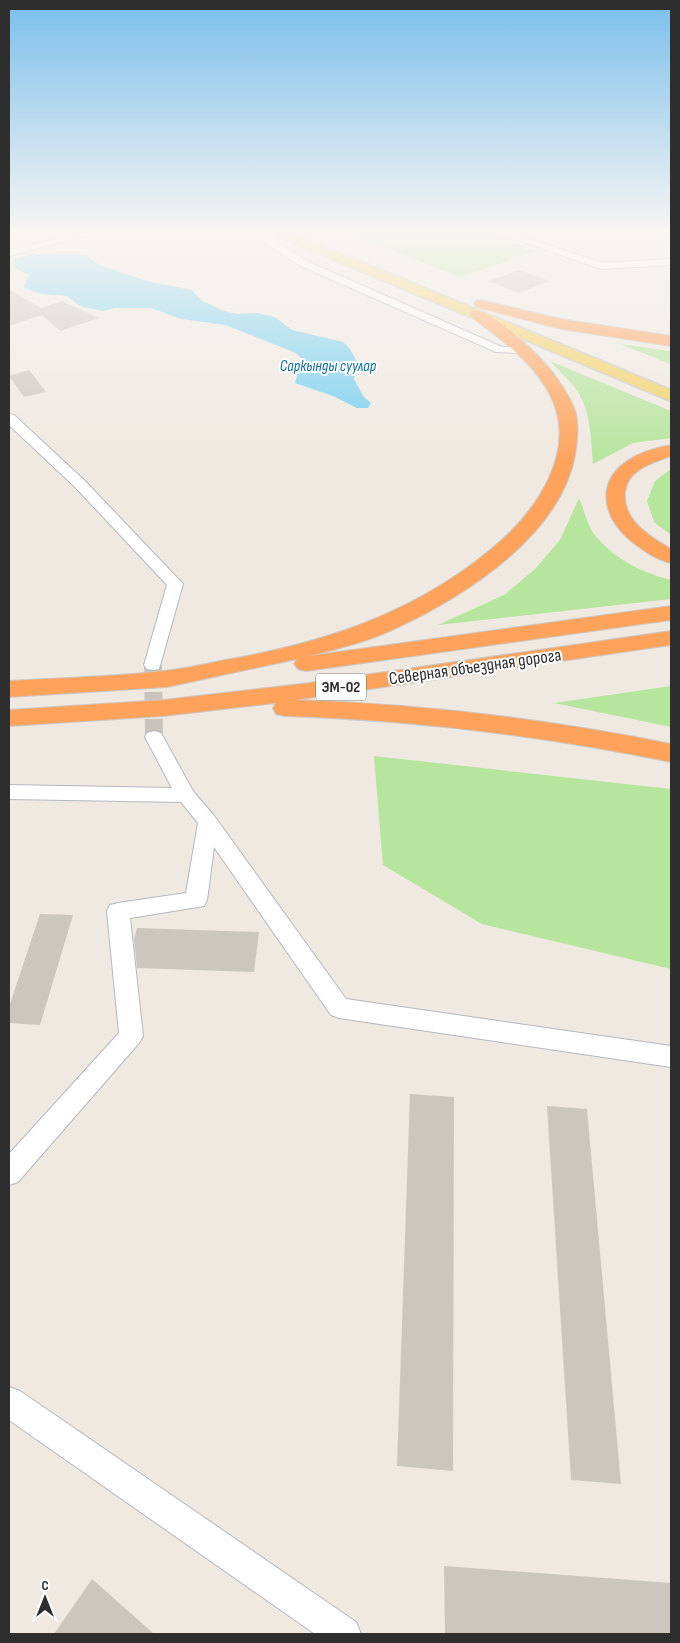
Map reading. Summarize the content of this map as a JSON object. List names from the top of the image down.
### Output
{
  "streets": {
    "highway": ["Северная объездная дорога", "ЭМ-02"]
  },
  "water": ["Саркынды суулар"],
  "north": "top"
}
